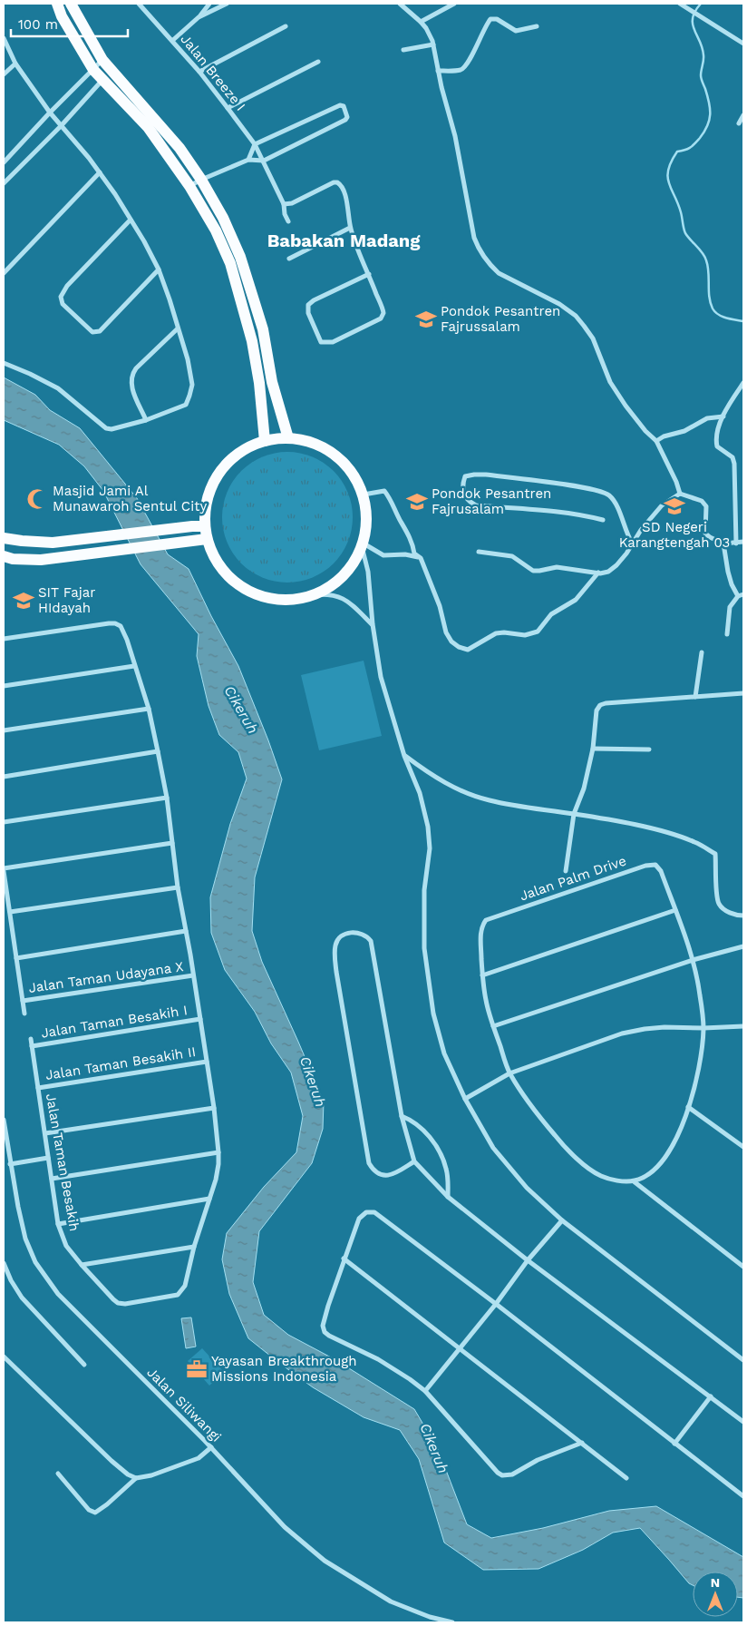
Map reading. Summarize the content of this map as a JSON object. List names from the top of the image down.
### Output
{
  "streets": {
    "street": [
      "Jalan Breeze I",
      "Jalan Palm Drive",
      "Jalan Taman Udayana X",
      "Jalan Taman Besakih I",
      "Jalan Taman Besakih II",
      "Jalan Taman Besakih",
      "Jalan Siliwangi"
    ]
  },
  "crossings": [
    ["Jalan Taman Besakih I", "Jalan Taman Besakih"],
    ["Jalan Taman Besakih II", "Jalan Taman Besakih"]
  ],
  "districts": ["Babakan Madang"],
  "water": ["Cikeruh"],
  "places": {
    "school or university": [
      "Pondok Pesantren Fajrussalam",
      "Pondok Pesantren Fajrusalam",
      "SD Negeri Karangtengah 03",
      "SIT Fajar HIdayah"
    ],
    "mosque": ["Masjid Jami Al Munawaroh Sentul City"],
    "office": ["Yayasan Breakthrough Missions Indonesia"]
  },
  "scale_bar": "100 m",
  "north": "top"
}
